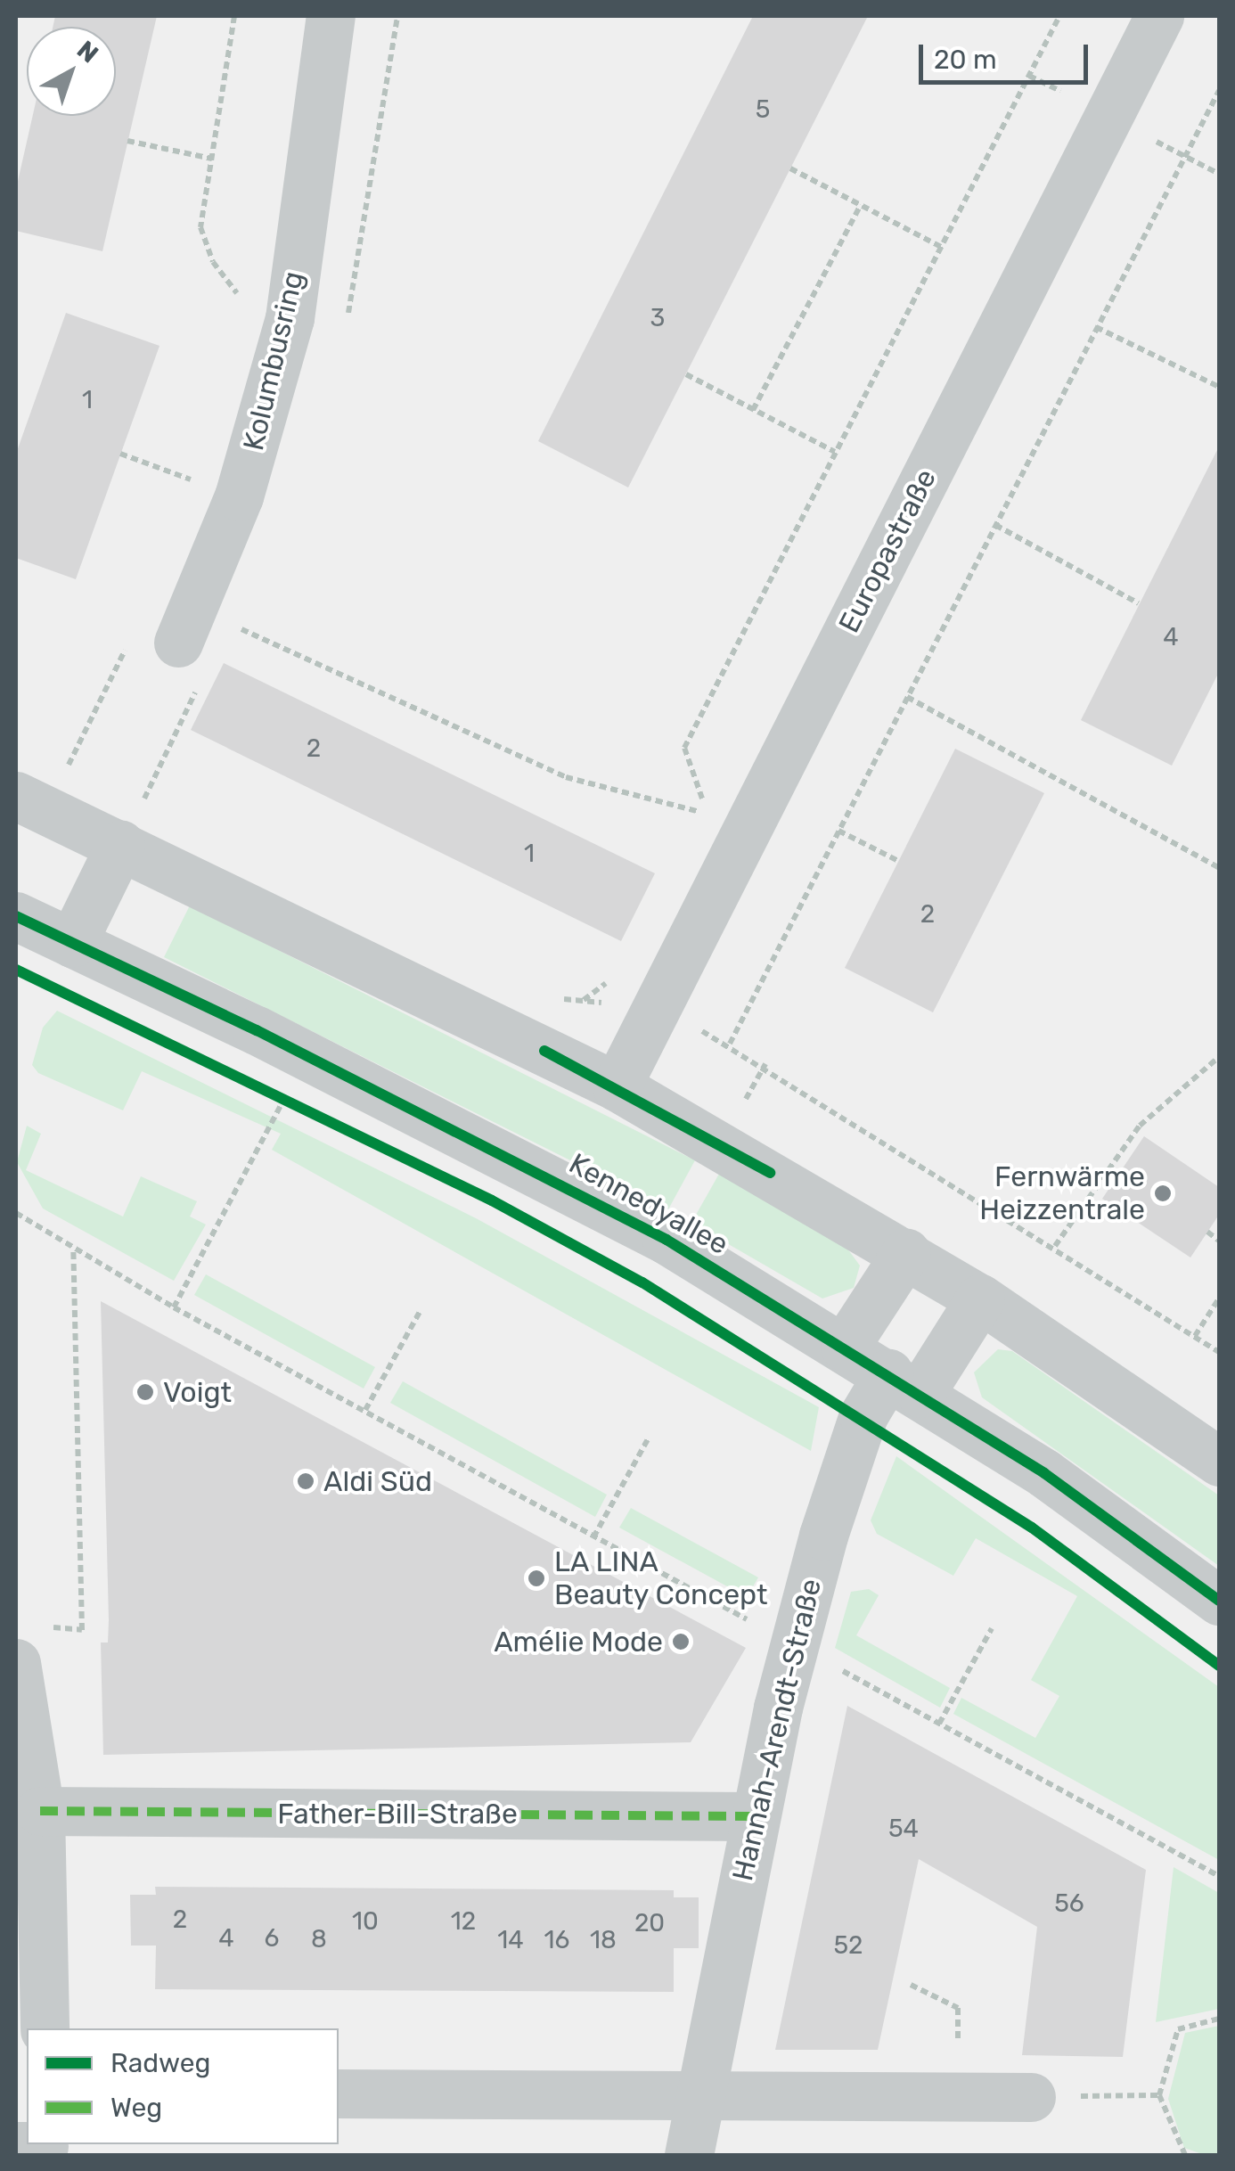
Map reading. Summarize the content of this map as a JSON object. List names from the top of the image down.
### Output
{
  "streets": {
    "street": [
      "Kolumbusring",
      "Europastraße",
      "Kennedyallee",
      "Hannah-Arendt-Straße",
      "Father-Bill-Straße"
    ]
  },
  "crossings": [
    ["Kennedyallee", "Hannah-Arendt-Straße"],
    ["Hannah-Arendt-Straße", "Father-Bill-Straße"]
  ],
  "places": [
    "Fernwärme Heizzentrale",
    "Voigt",
    "Aldi Süd",
    "LA LINA Beauty Concept",
    "Amélie Mode"
  ],
  "house_numbers": [
    "5",
    "3",
    "1",
    "4",
    "2",
    "1",
    "2",
    "54",
    "56",
    "2",
    "10",
    "12",
    "20",
    "4",
    "6",
    "8",
    "14",
    "16",
    "18",
    "52"
  ],
  "legend": ["Radweg", "Weg"],
  "scale_bar": "20 m",
  "north": "top right"
}
